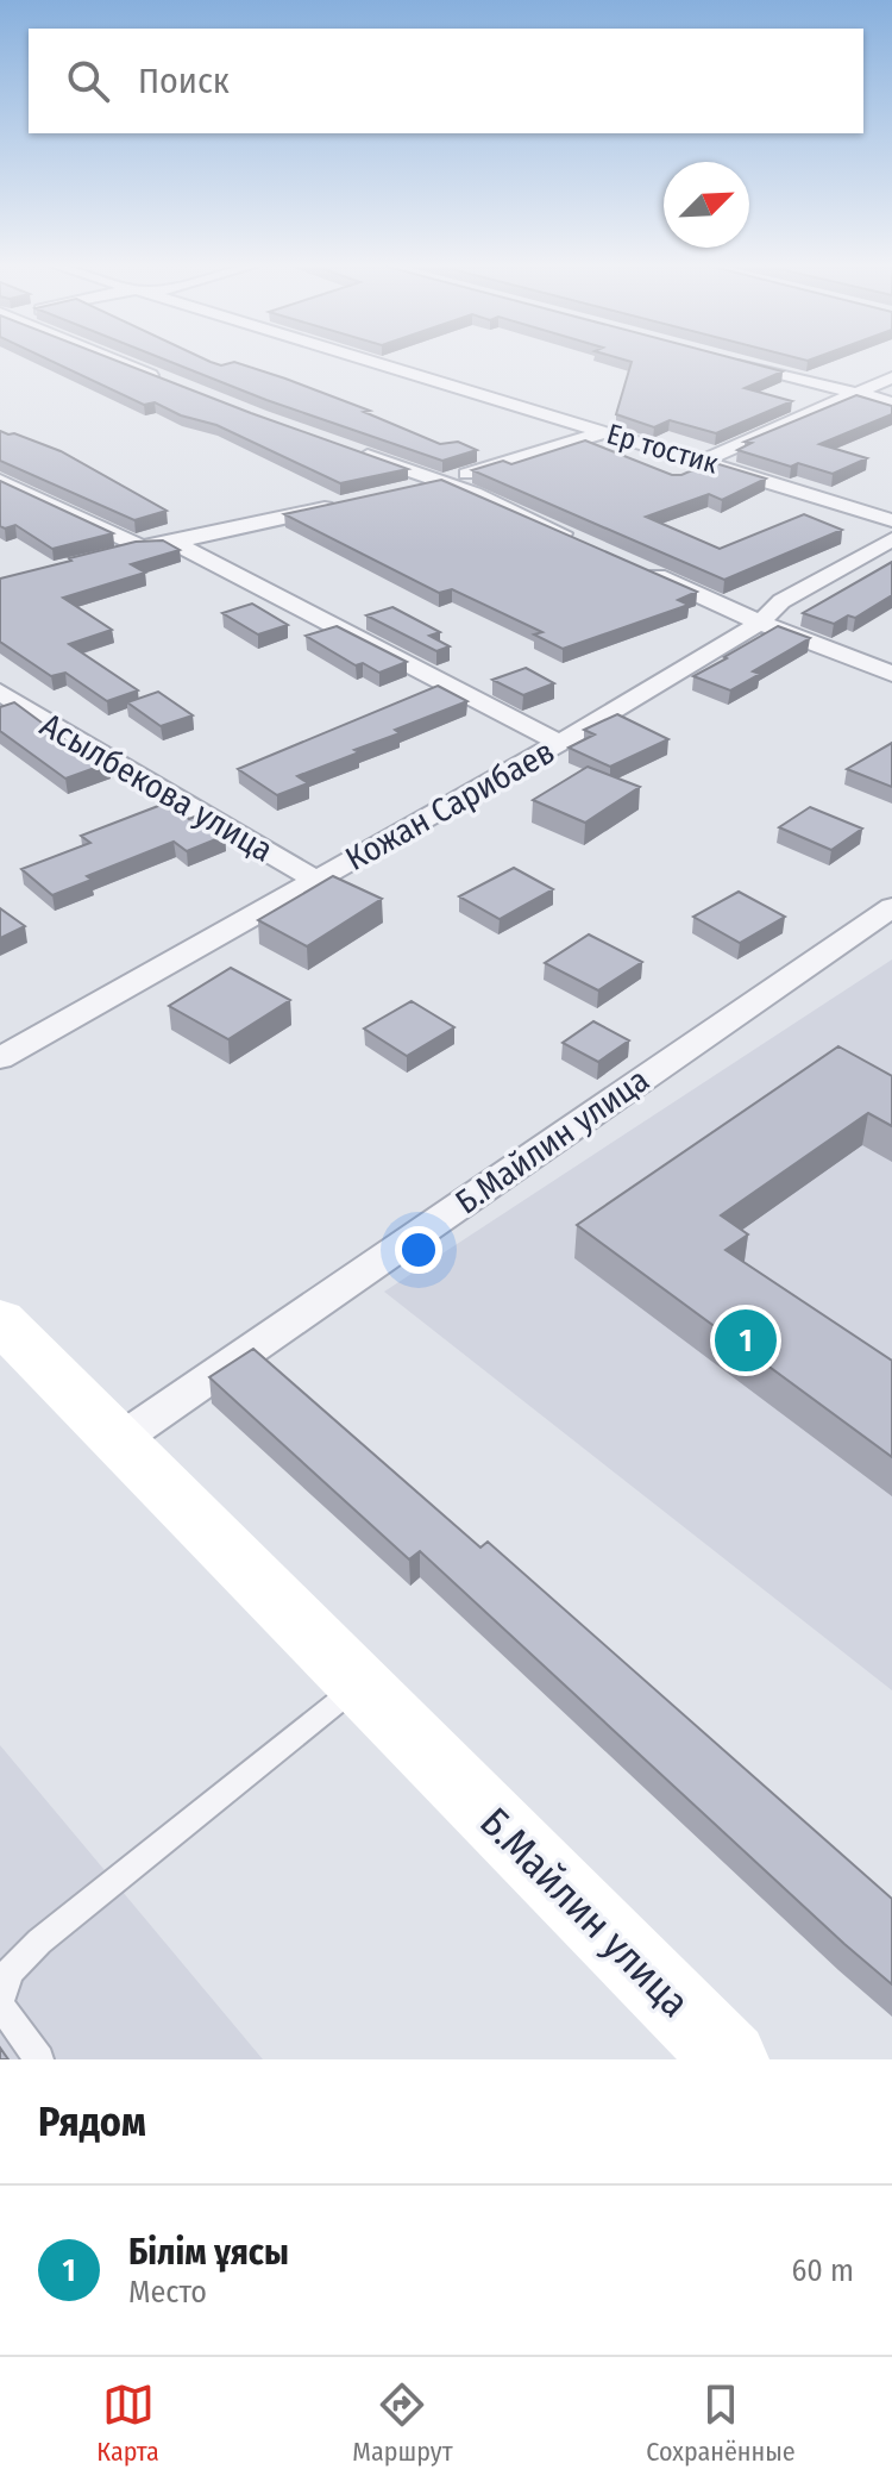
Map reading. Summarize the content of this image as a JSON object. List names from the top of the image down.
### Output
{
  "streets": {
    "street": [
      "Ер тостик",
      "Асылбекова улица",
      "Кожан Сарибаев",
      "Б.Майлин улица"
    ]
  },
  "crossings": [
    ["Асылбекова улица", "Кожан Сарибаев"]
  ],
  "north": "top right",
  "page": {
    "search": "Поиск",
    "pins": "1",
    "heading": "Рядом",
    "list": [
      {
        "mark": "1",
        "name": "Білім ұясы",
        "note": "Место",
        "value": "60 m"
      }
    ],
    "nav": ["Карта", "Маршрут", "Сохранённые"]
  }
}
